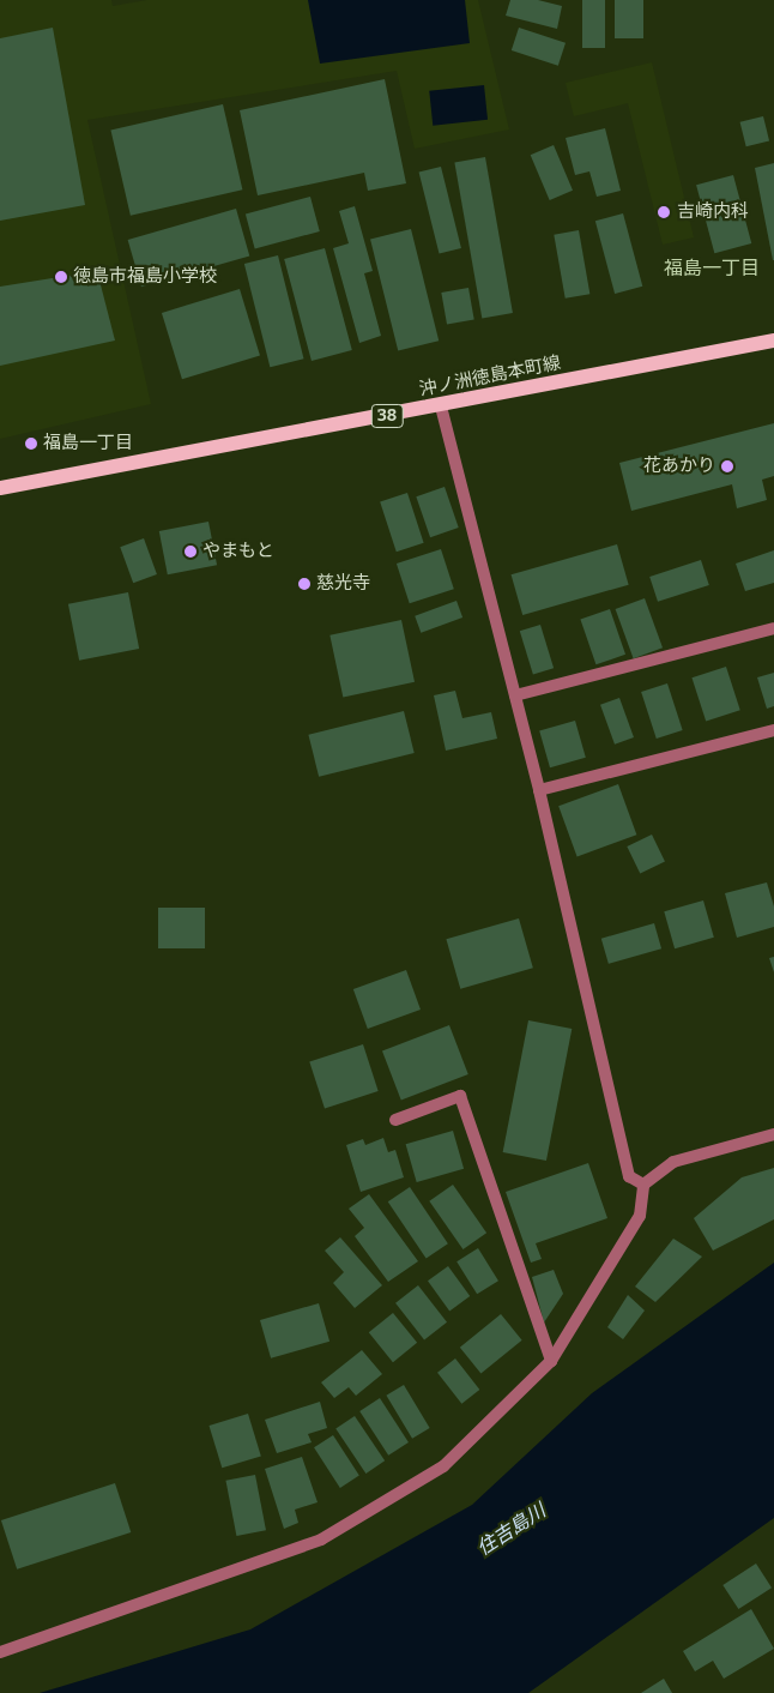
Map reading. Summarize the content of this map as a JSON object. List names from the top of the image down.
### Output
{
  "streets": {
    "main road": ["沖ノ洲徳島本町線", "38"]
  },
  "districts": ["福島一丁目"],
  "water": ["住吉島川"],
  "places": [
    "吉崎内科",
    "徳島市福島小学校",
    "福島一丁目",
    "花あかり",
    "やまもと",
    "慈光寺"
  ]
}
